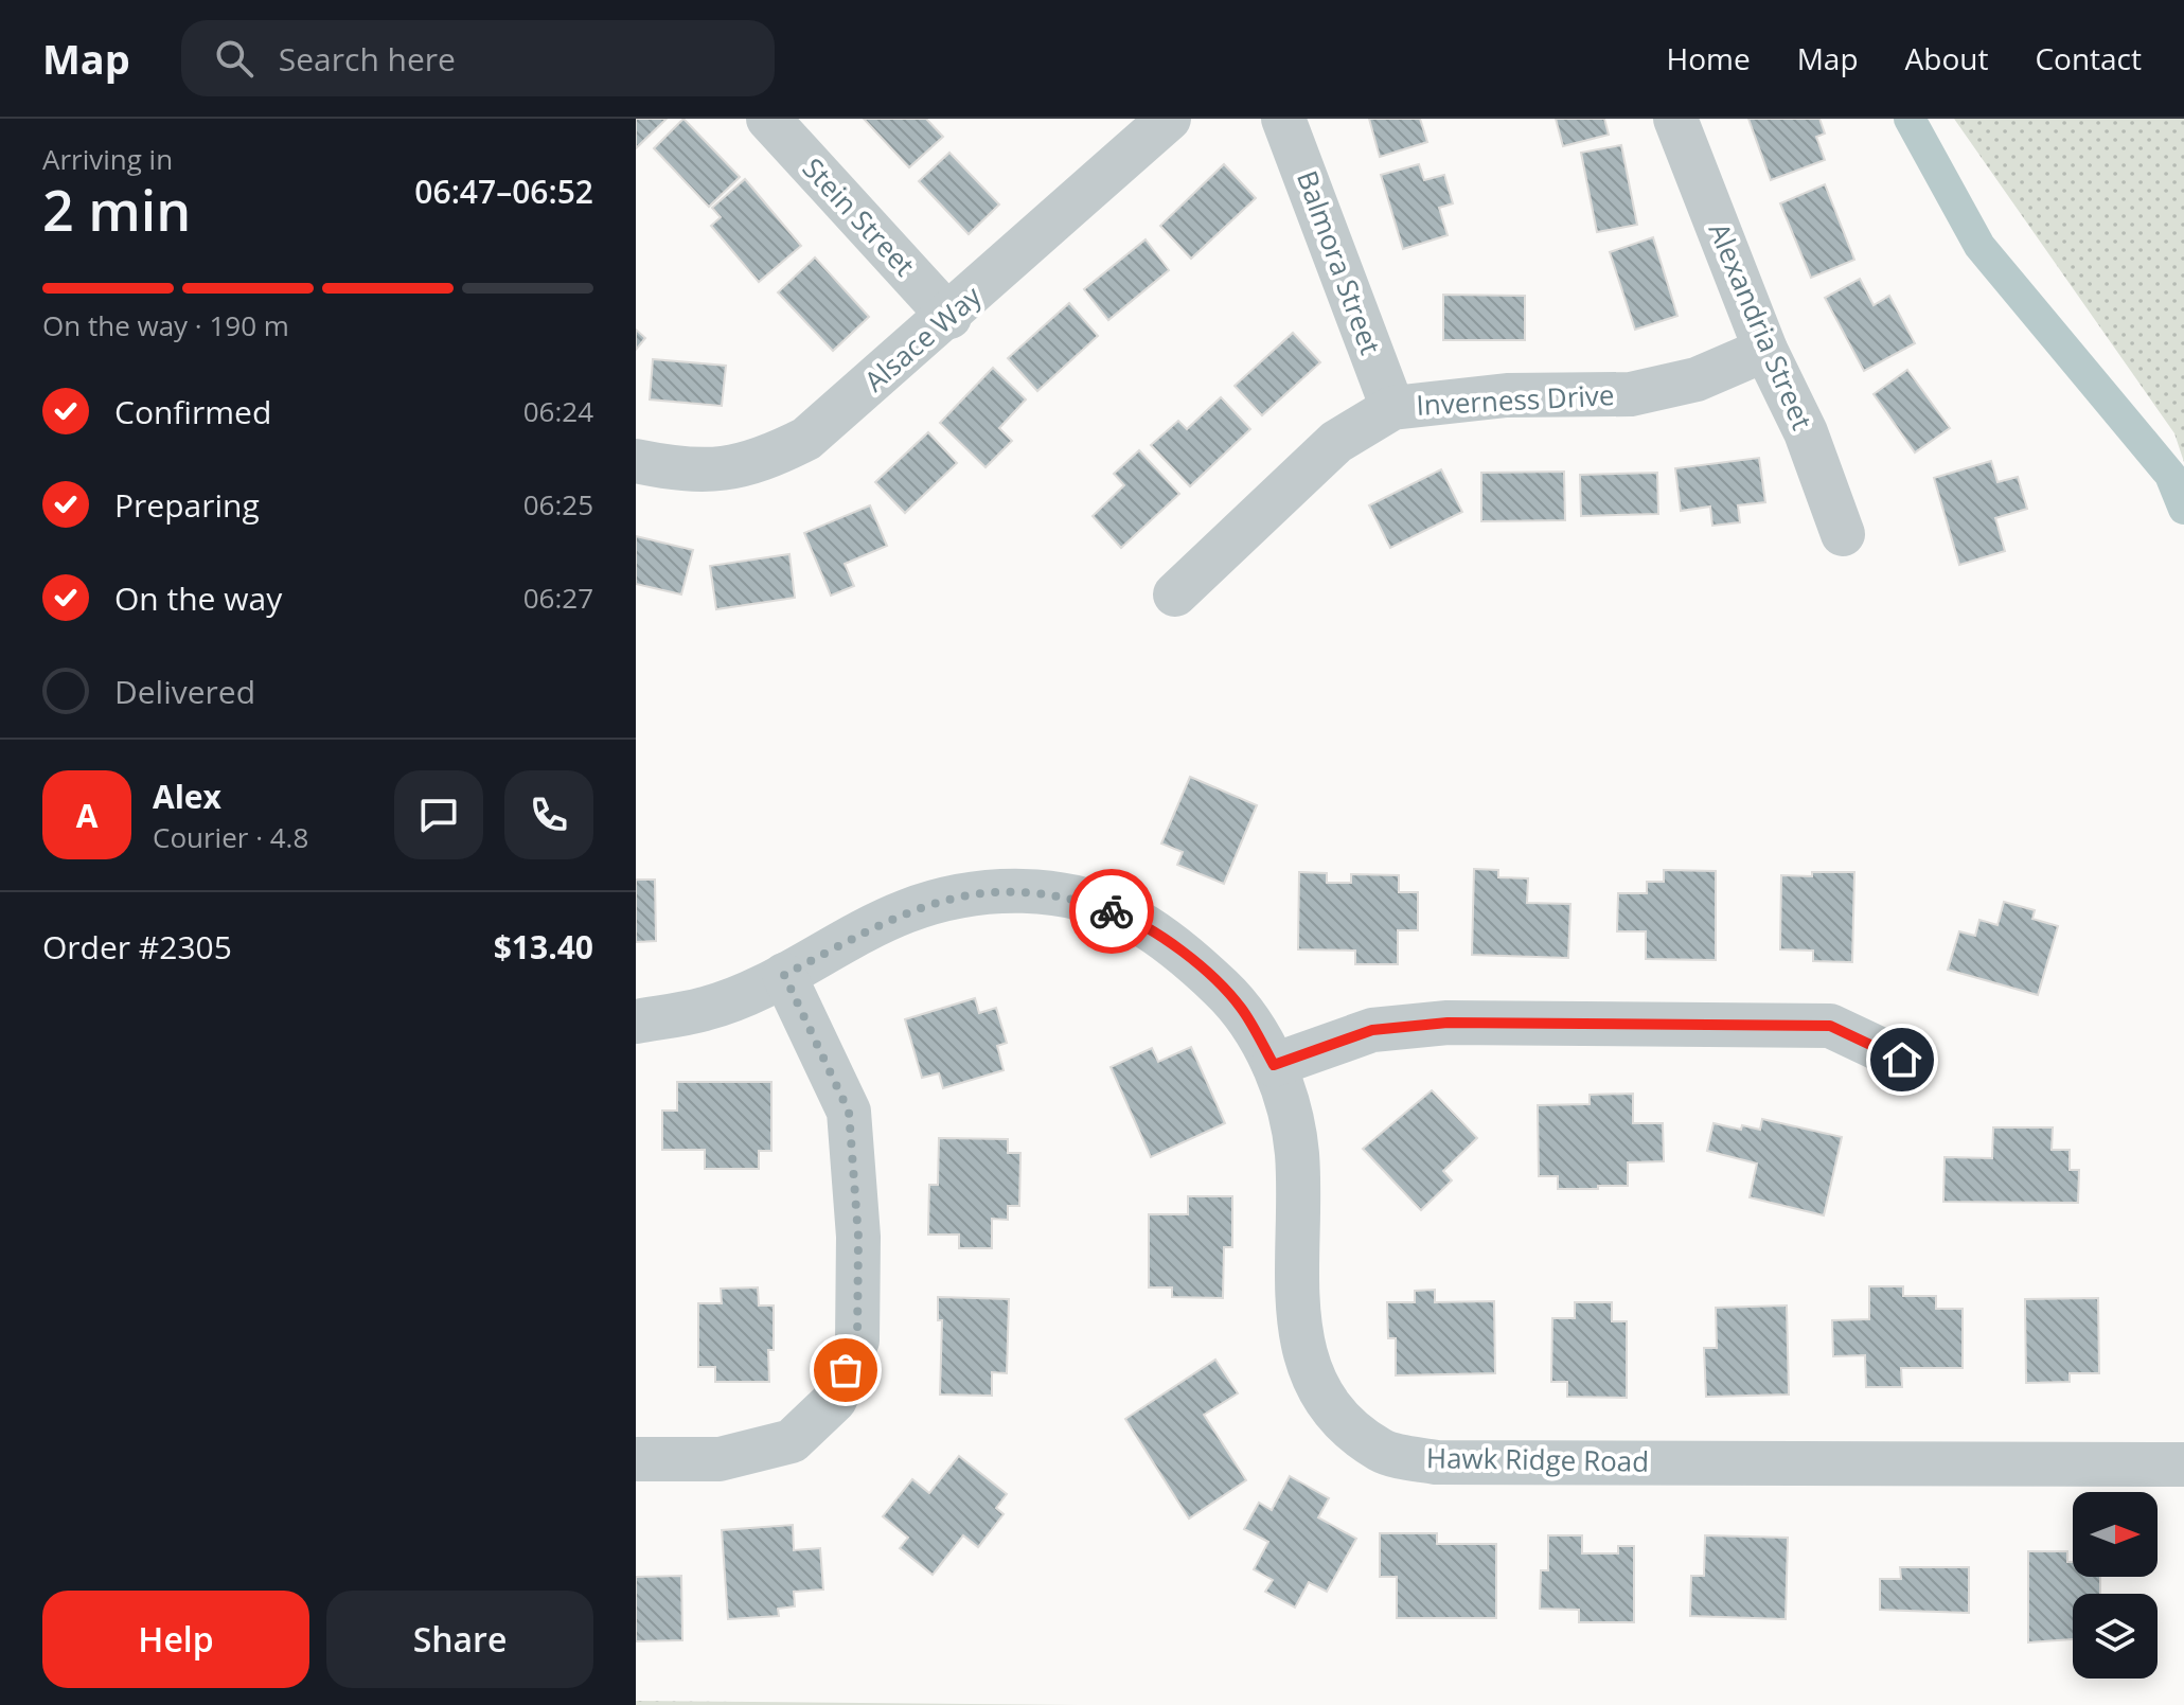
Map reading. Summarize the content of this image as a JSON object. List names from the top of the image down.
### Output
{
  "streets": {
    "street": [
      "Stein Street",
      "Balmora Street",
      "Alexandria Street",
      "Alsace Way",
      "Inverness Drive",
      "Hawk Ridge Road"
    ]
  },
  "crossings": [
    ["Stein Street", "Alsace Way"],
    ["Balmora Street", "Inverness Drive"],
    ["Alexandria Street", "Inverness Drive"]
  ],
  "north": "right",
  "page": {
    "header": "Map",
    "search": "Search here",
    "nav": [
      "Home",
      "Map",
      "About",
      "Contact"
    ],
    "heading": ["2 min", "Arriving in", "06:47–06:52"],
    "panel": [
      "Alex",
      "Courier · 4.8",
      "Order #2305",
      "$13.40"
    ],
    "bar": "On the way · 190 m",
    "list": [
      ["Confirmed", "06:24"],
      ["Preparing", "06:25"],
      ["On the way", "06:27"],
      "Delivered"
    ],
    "round": "A",
    "buttons": ["Help", "Share"]
  }
}
